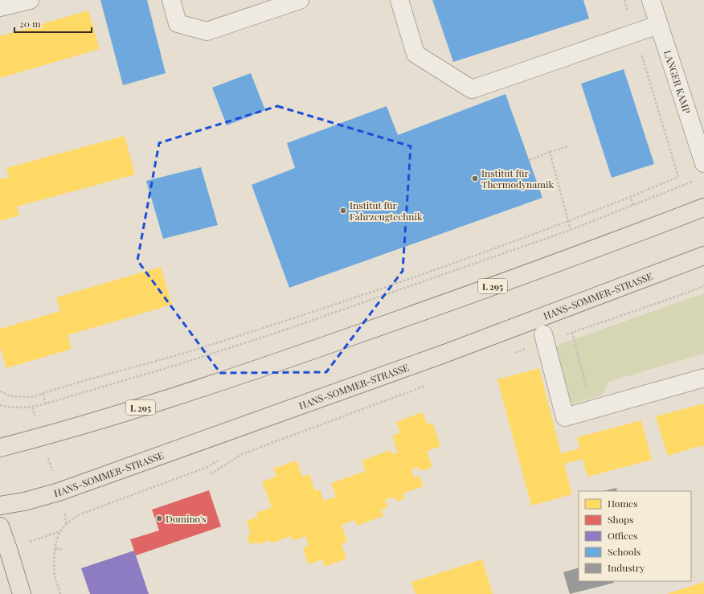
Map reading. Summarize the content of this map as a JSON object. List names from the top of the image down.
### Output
{
  "streets": {
    "main road": ["L 295", "HANS-SOMMER-STRASSE"],
    "street": ["LANGER KAMP"]
  },
  "places": ["Institut für Thermodynamik", "Institut für Fahrzeugtechnik", "Domino's"],
  "legend": [
    "Homes",
    "Shops",
    "Offices",
    "Schools",
    "Industry"
  ],
  "scale_bar": "20 m"
}
